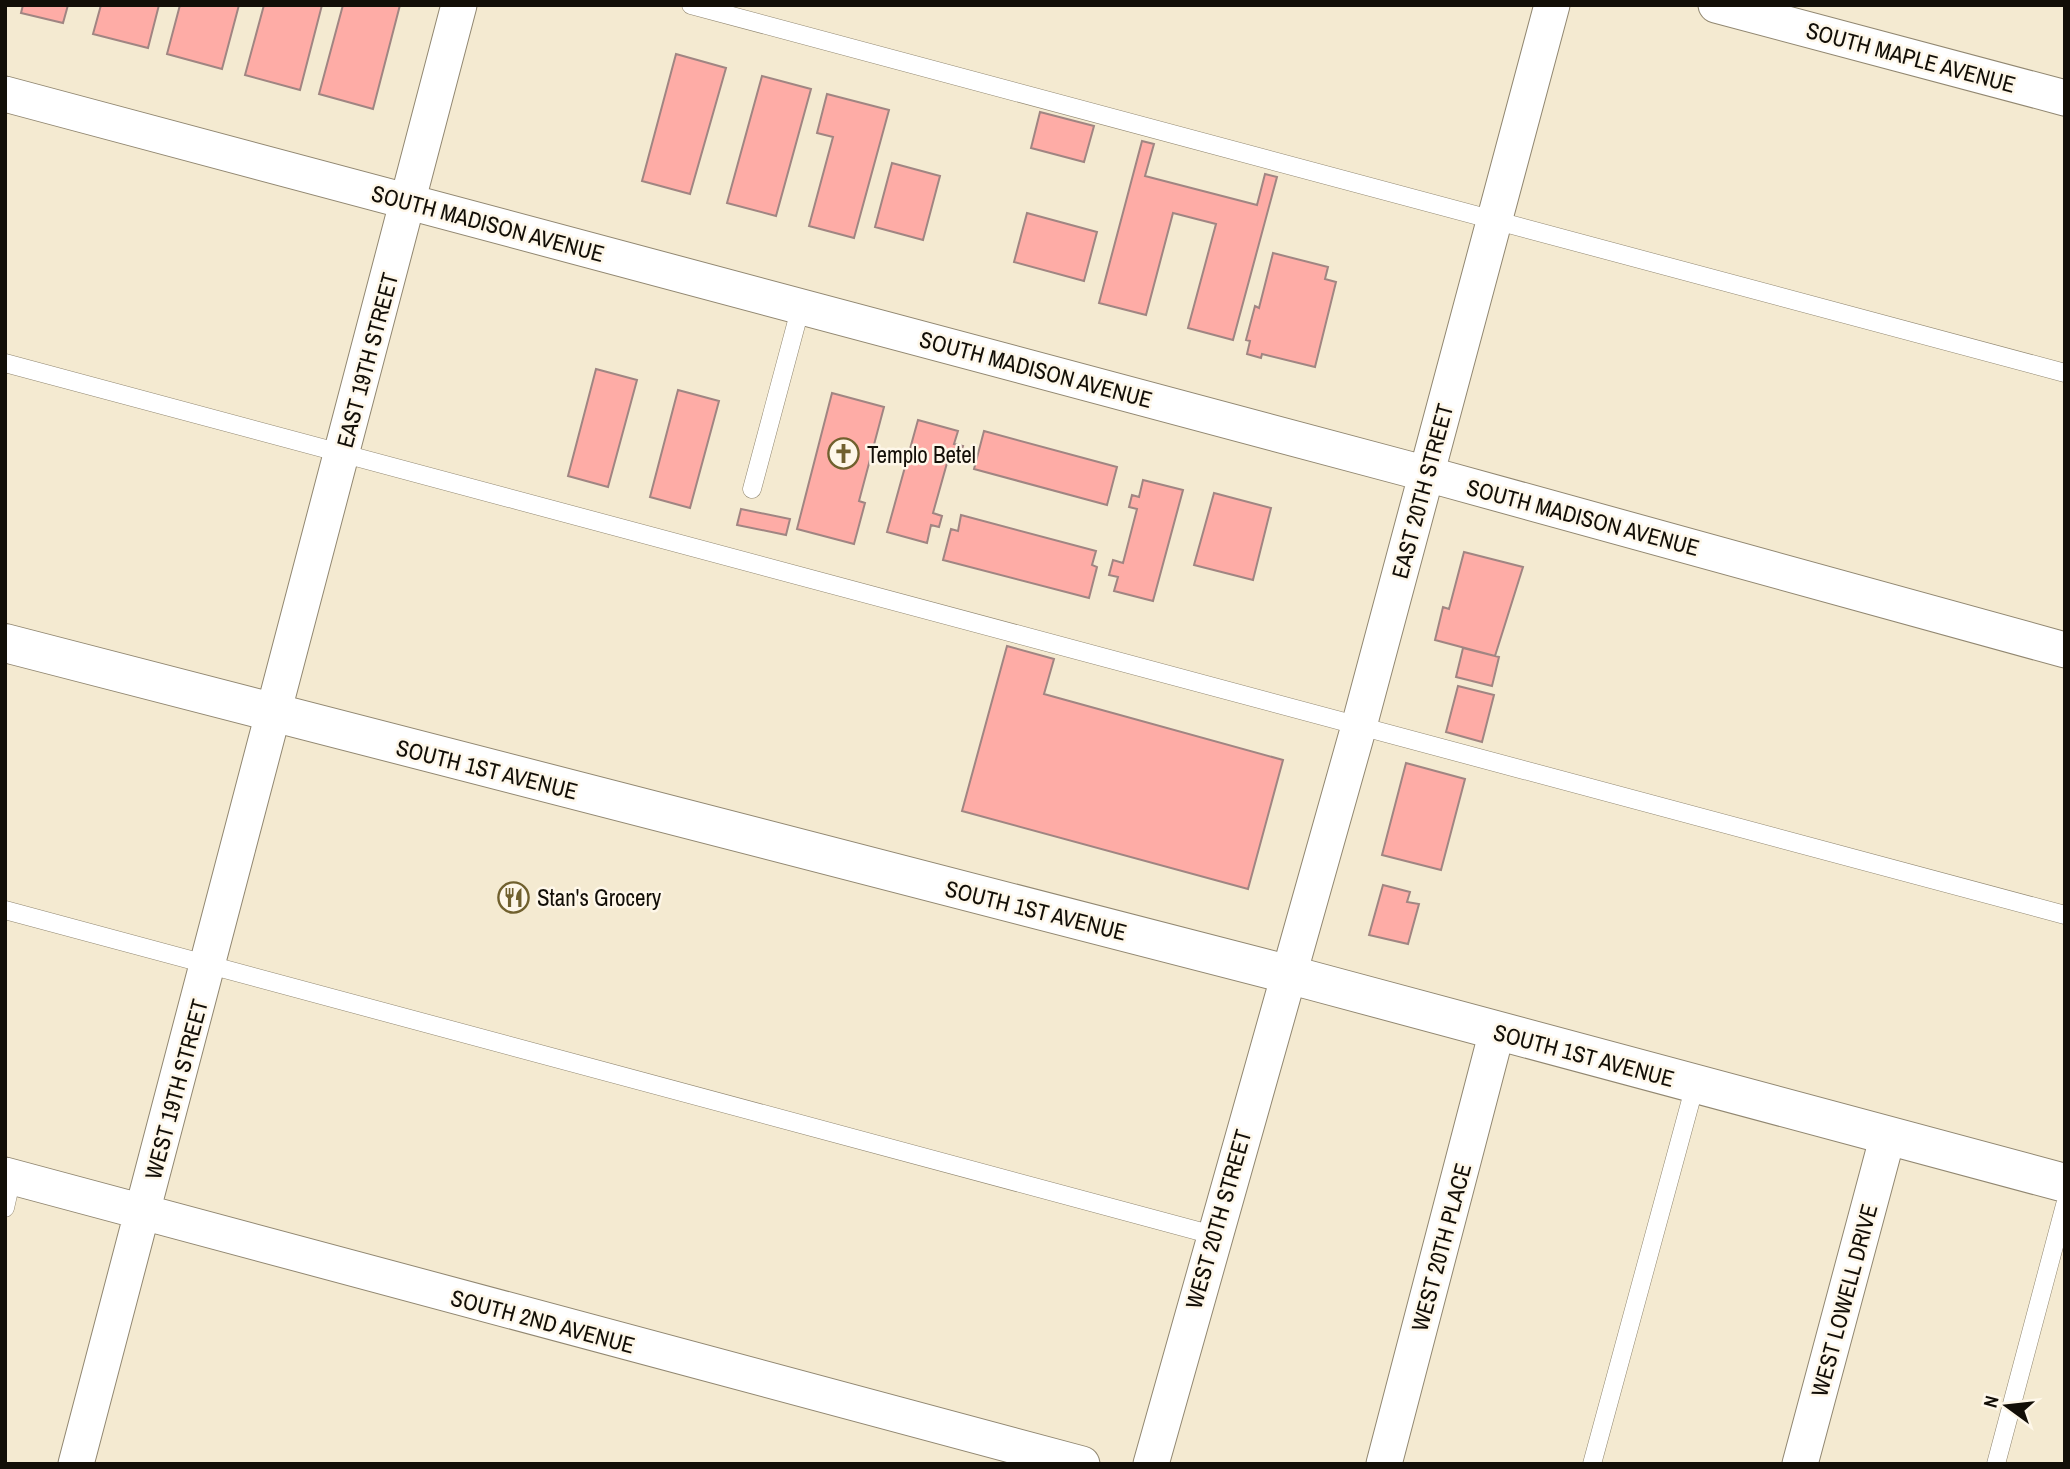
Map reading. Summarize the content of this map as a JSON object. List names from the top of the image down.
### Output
{
  "streets": {
    "street": [
      "SOUTH MAPLE AVENUE",
      "SOUTH MADISON AVENUE",
      "EAST 19TH STREET",
      "EAST 20TH STREET",
      "SOUTH 1ST AVENUE",
      "WEST 19TH STREET",
      "WEST 20TH STREET",
      "WEST 20TH PLACE",
      "WEST LOWELL DRIVE",
      "SOUTH 2ND AVENUE"
    ]
  },
  "crossings": [
    ["SOUTH MADISON AVENUE", "EAST 19TH STREET"],
    ["SOUTH MADISON AVENUE", "EAST 20TH STREET"],
    ["EAST 19TH STREET", "SOUTH 1ST AVENUE"],
    ["EAST 19TH STREET", "WEST 19TH STREET"],
    ["EAST 20TH STREET", "SOUTH 1ST AVENUE"],
    ["EAST 20TH STREET", "WEST 20TH STREET"],
    ["SOUTH 1ST AVENUE", "WEST 19TH STREET"],
    ["SOUTH 1ST AVENUE", "WEST 20TH STREET"],
    ["SOUTH 1ST AVENUE", "WEST 20TH PLACE"],
    ["SOUTH 1ST AVENUE", "WEST LOWELL DRIVE"],
    ["WEST 19TH STREET", "SOUTH 2ND AVENUE"]
  ],
  "places": {
    "church": ["Templo Betel"],
    "restaurant": ["Stan's Grocery"]
  },
  "north": "left"
}
